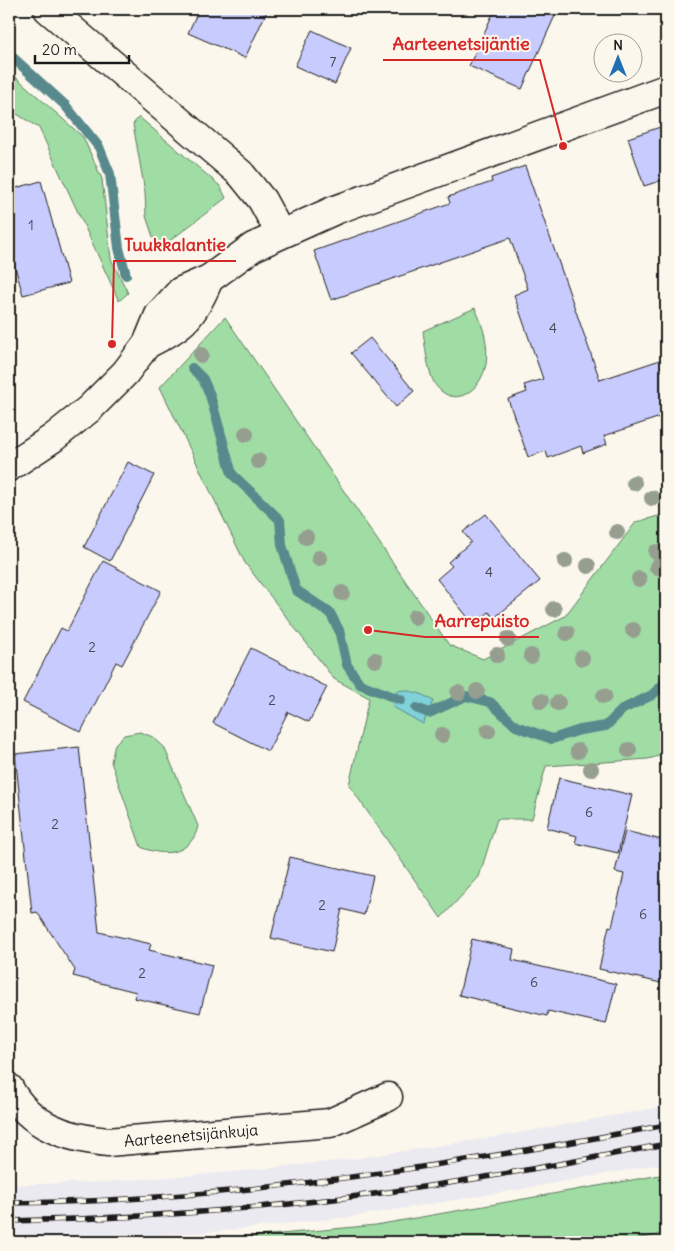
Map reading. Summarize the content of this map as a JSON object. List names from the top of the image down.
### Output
{
  "streets": {
    "street": ["Aarteenetsijänkuja"]
  },
  "places": ["Aarteenetsijäntie", "Tuukkalantie", "Aarrepuisto"],
  "house_numbers": [
    "7",
    "1",
    "4",
    "4",
    "2",
    "2",
    "6",
    "2",
    "2",
    "6",
    "2",
    "6"
  ],
  "scale_bar": "20 m",
  "north": "top"
}
